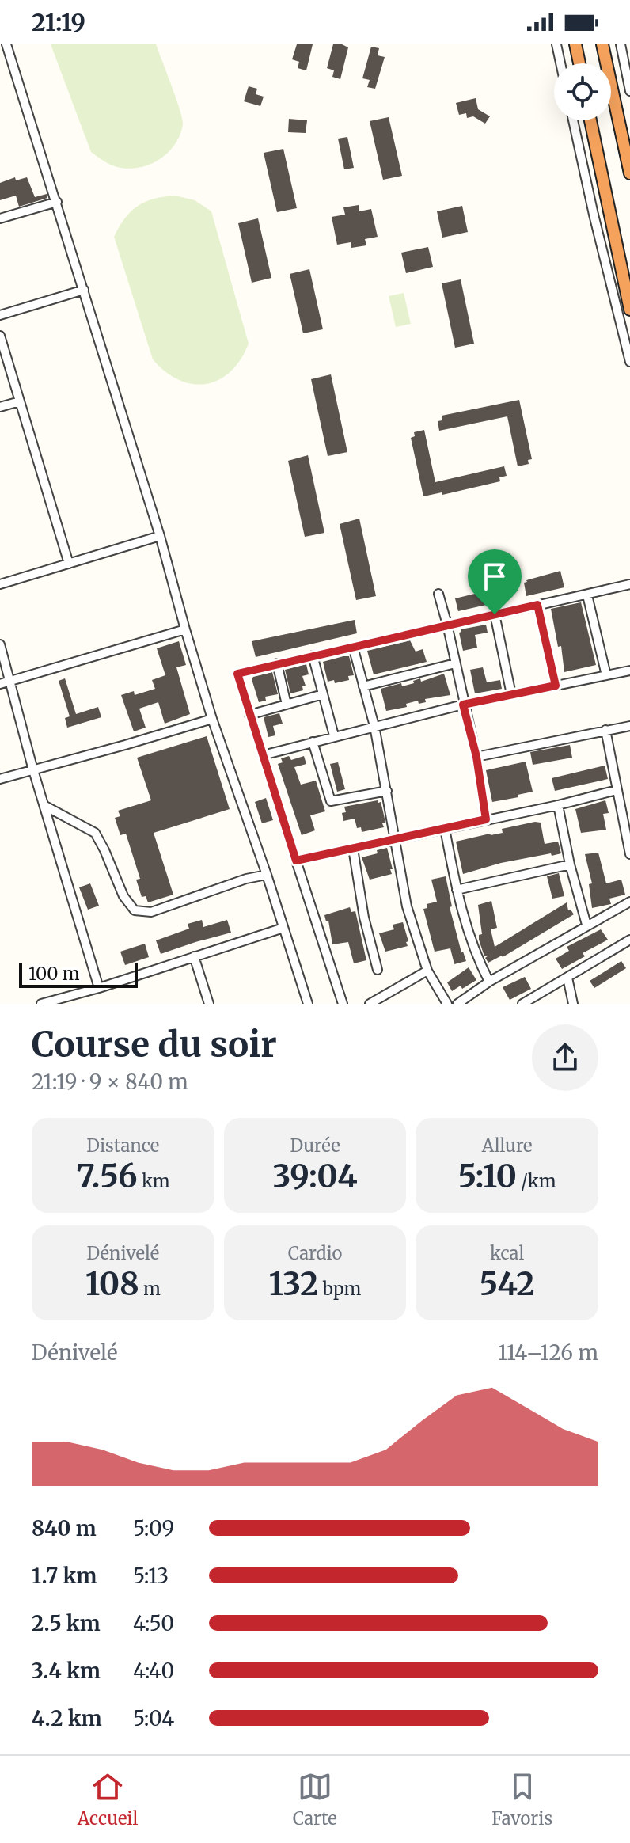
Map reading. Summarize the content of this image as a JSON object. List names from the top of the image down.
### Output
{
  "scale_bar": "100 m",
  "page": {
    "status": "21:19",
    "scale": "100 m",
    "heading": ["Course du soir", "21:19 · 9 × 840 m"],
    "stats": [
      ["Distance", "7.56 km"],
      ["Durée", "39:04"],
      ["Allure", "5:10 /km"],
      ["Dénivelé", "108 m"],
      ["Cardio", "132 bpm"],
      ["kcal", "542"]
    ],
    "chart": ["Dénivelé", "114–126 m"],
    "list": [
      {
        "name": "840 m",
        "note": "5:09"
      },
      {
        "name": "1.7 km",
        "note": "5:13"
      },
      {
        "name": "2.5 km",
        "note": "4:50"
      },
      {
        "name": "3.4 km",
        "note": "4:40"
      },
      {
        "name": "4.2 km",
        "note": "5:04"
      }
    ],
    "tabs": ["Accueil", "Carte", "Favoris"]
  }
}
